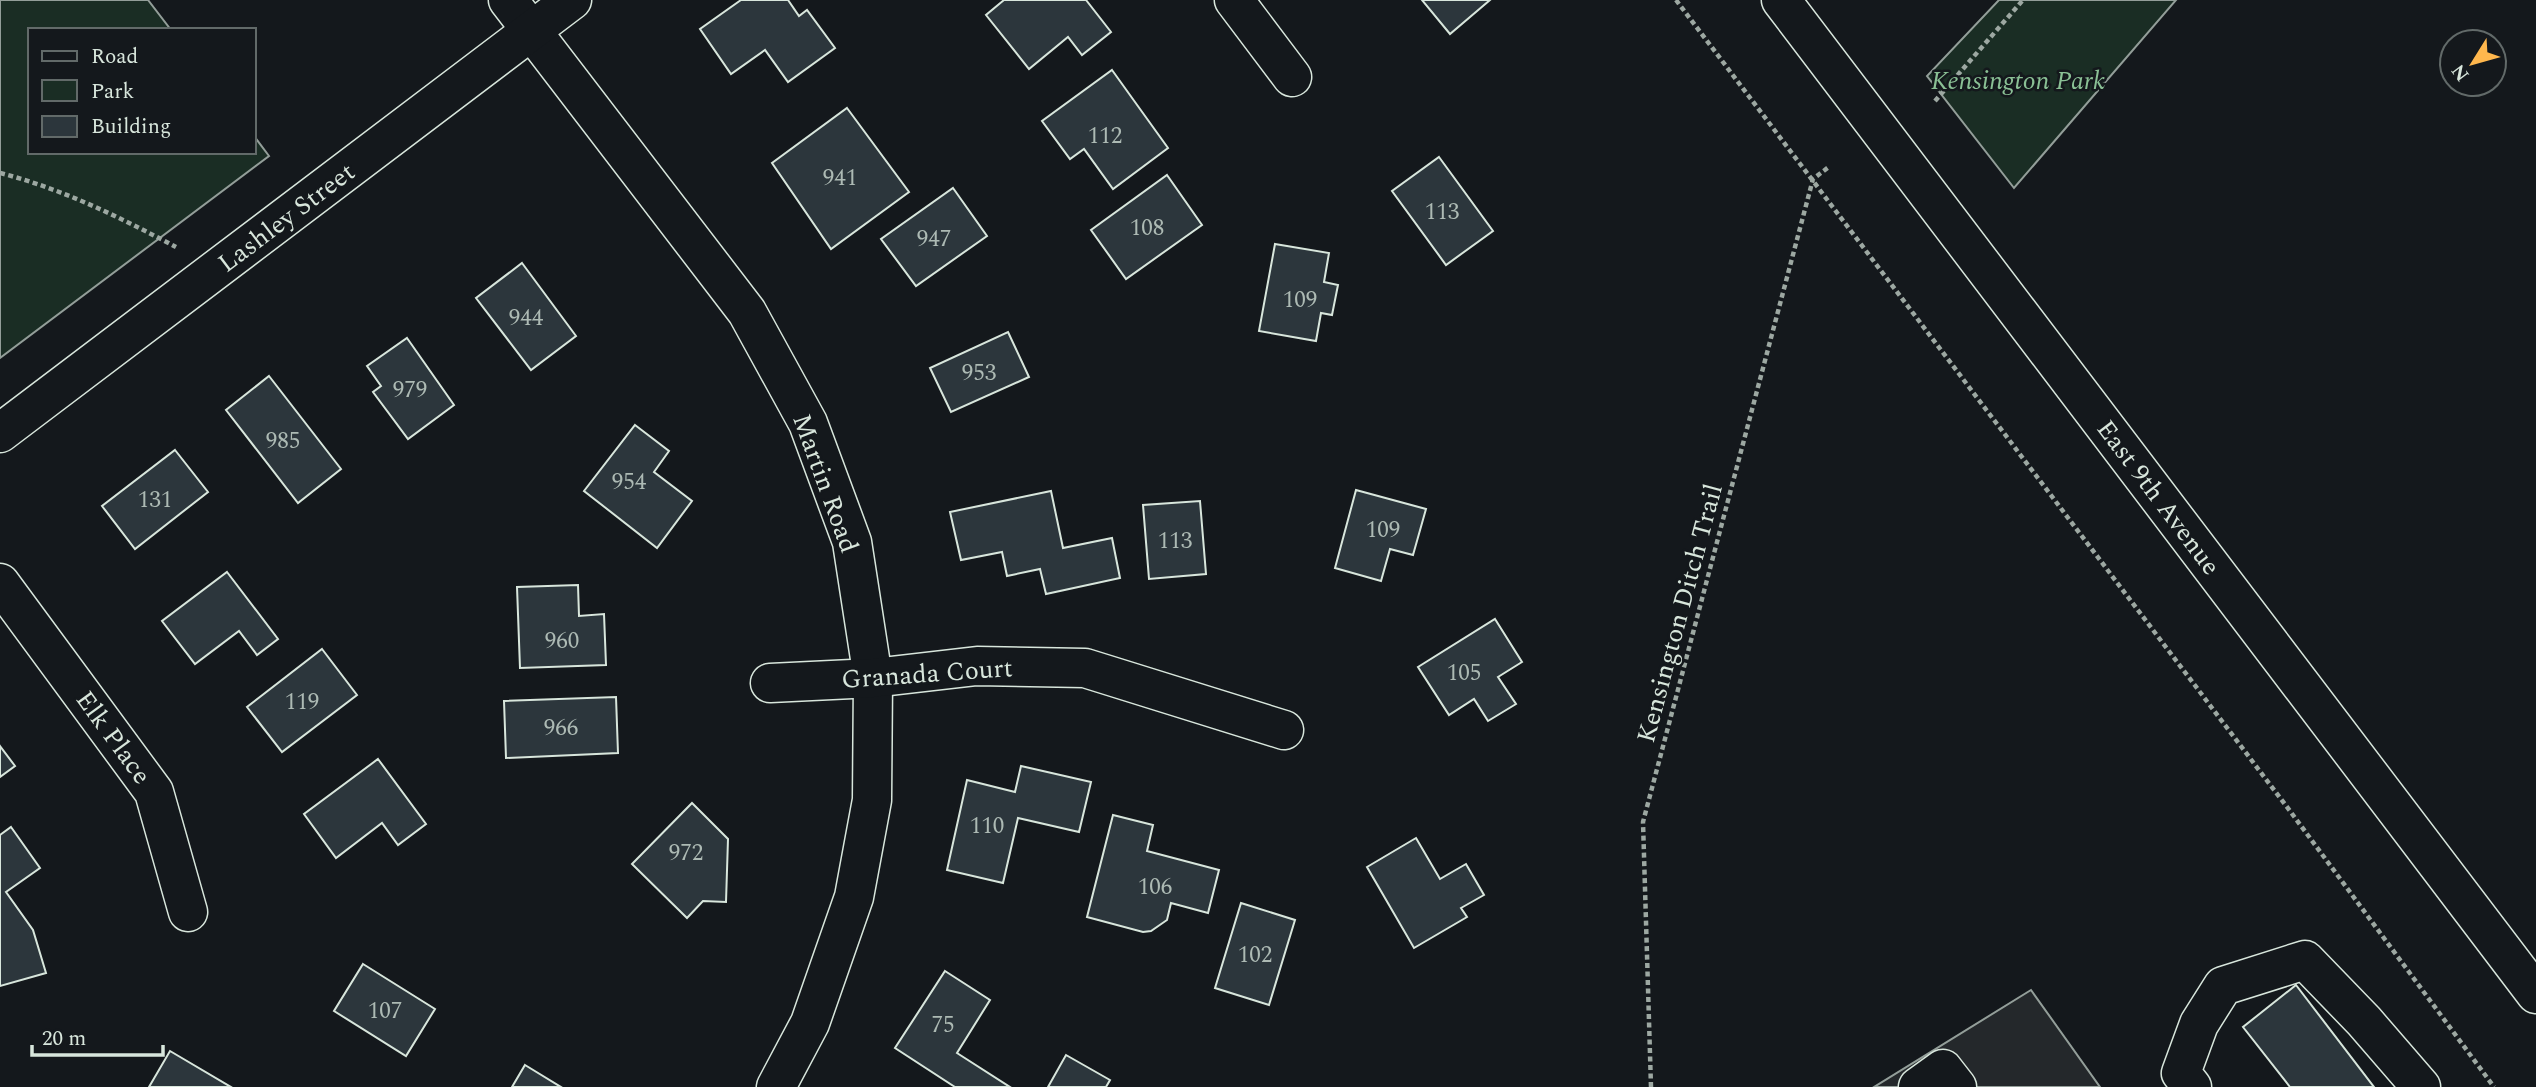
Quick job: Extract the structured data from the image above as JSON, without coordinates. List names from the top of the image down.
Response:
{
  "streets": {
    "street": [
      "Lashley Street",
      "Martin Road",
      "East 9th Avenue",
      "Granada Court",
      "Elk Place"
    ],
    "path": ["Kensington Ditch Trail"]
  },
  "crossings": [
    ["Lashley Street", "Martin Road"],
    ["Martin Road", "Granada Court"]
  ],
  "parks": ["Kensington Park"],
  "house_numbers": [
    "112",
    "941",
    "113",
    "108",
    "947",
    "109",
    "944",
    "953",
    "979",
    "985",
    "954",
    "131",
    "109",
    "113",
    "960",
    "105",
    "119",
    "966",
    "110",
    "972",
    "106",
    "102",
    "107",
    "75"
  ],
  "legend": ["Road", "Park", "Building"],
  "scale_bar": "20 m",
  "north": "bottom left"
}
